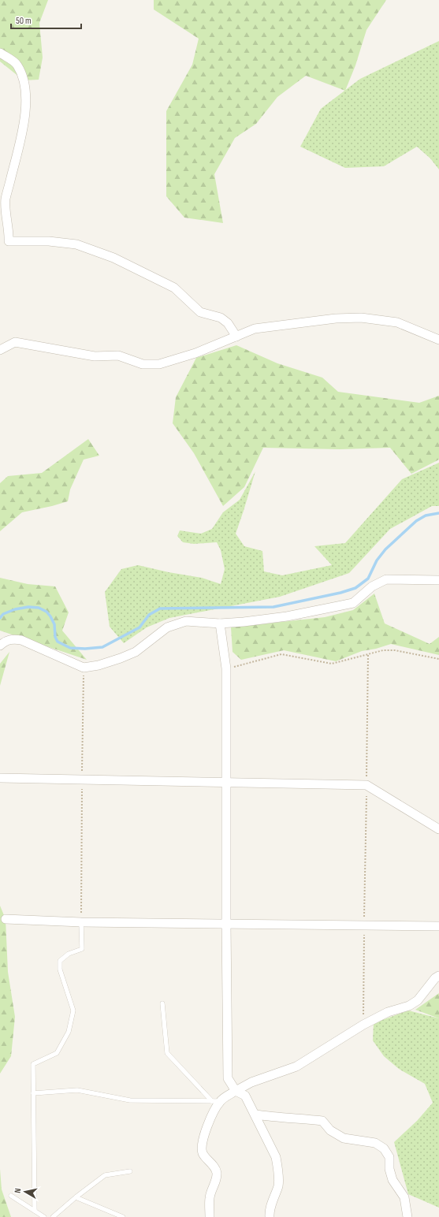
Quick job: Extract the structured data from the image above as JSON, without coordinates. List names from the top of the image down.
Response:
{
  "scale_bar": "50 m",
  "north": "left"
}
